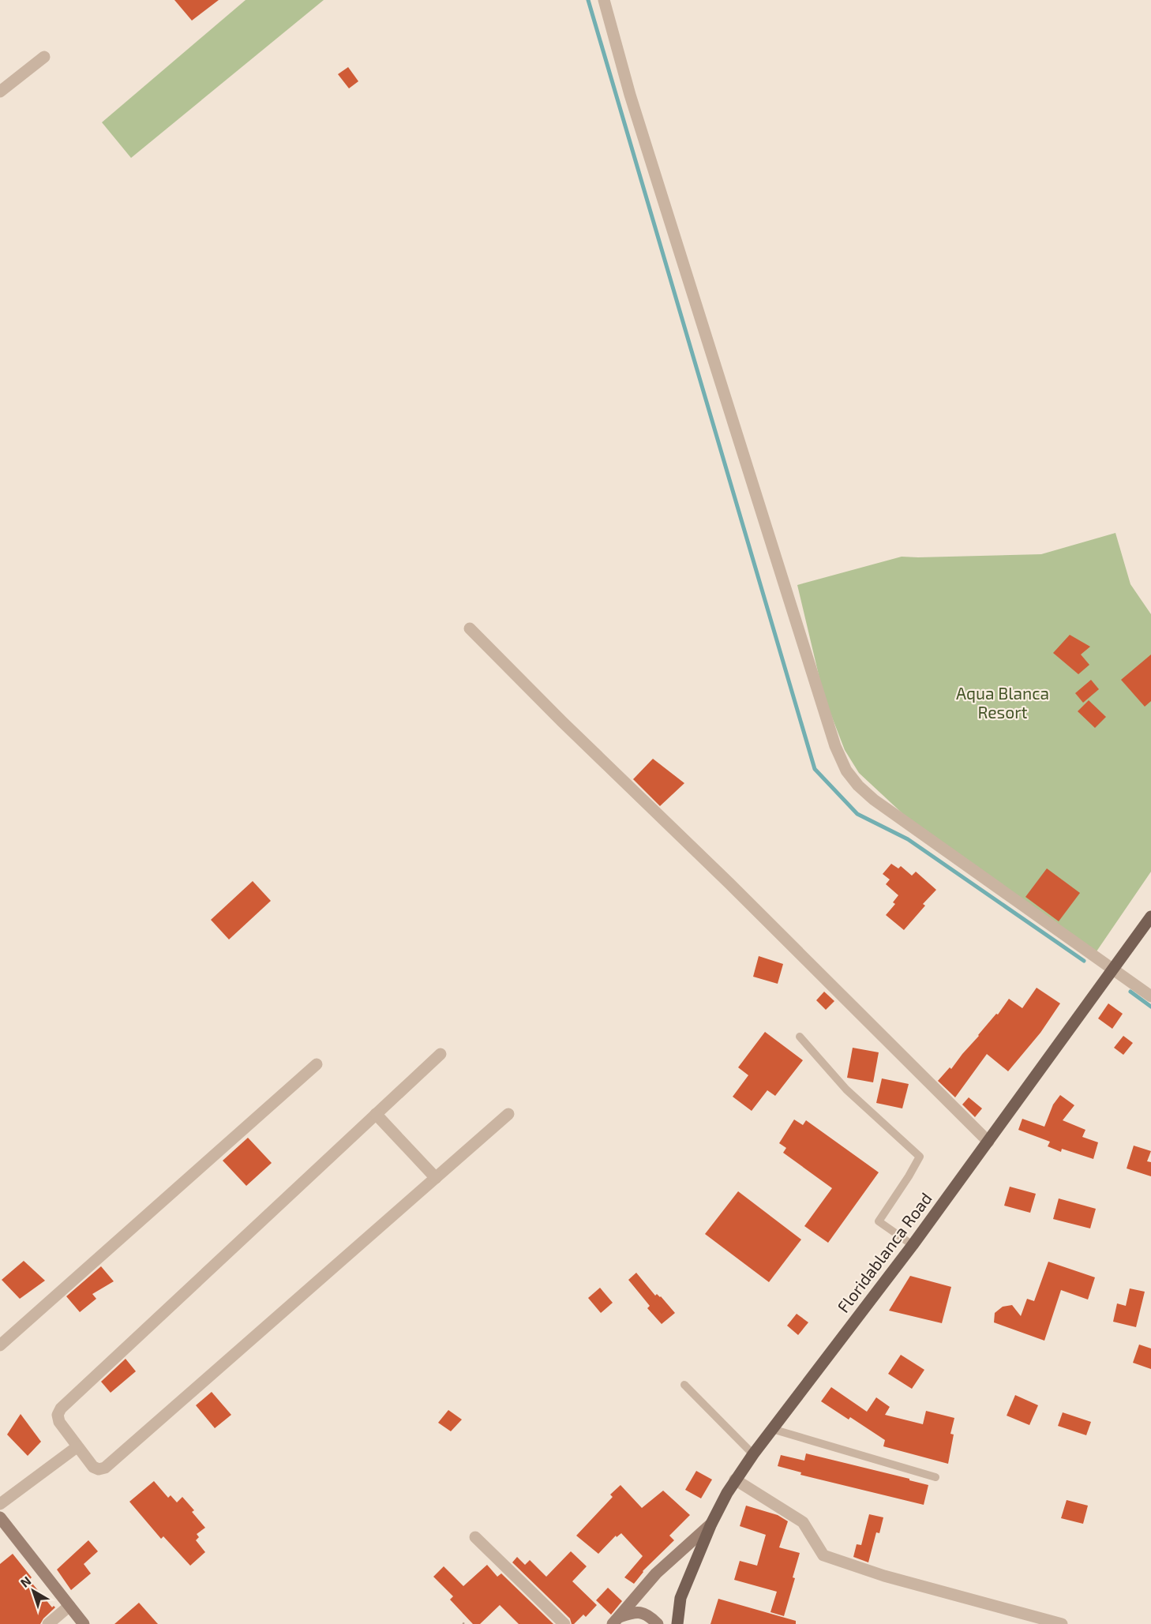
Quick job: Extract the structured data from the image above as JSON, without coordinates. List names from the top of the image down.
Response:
{
  "streets": {
    "main road": ["Floridablanca Road"]
  },
  "parks": ["Aqua Blanca Resort"],
  "north": "top left"
}
